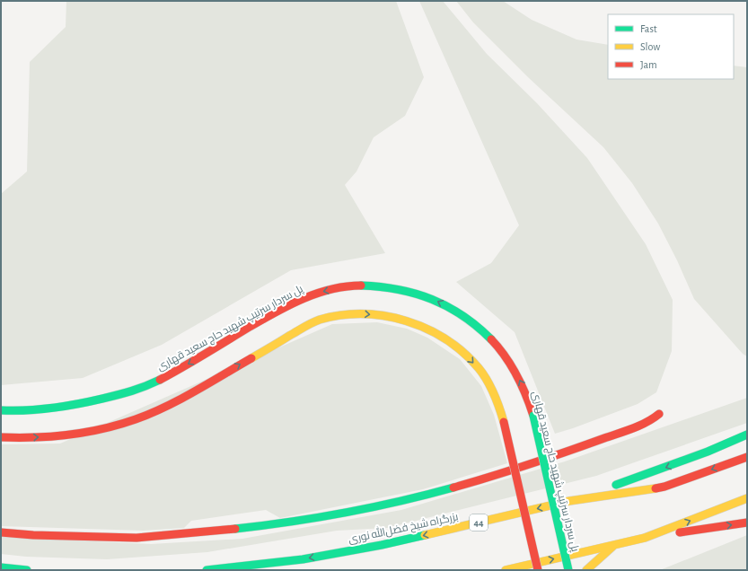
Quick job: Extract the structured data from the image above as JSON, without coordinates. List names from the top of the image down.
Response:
{
  "streets": {
    "main road": ["پل سردار سرتیپ شهید حاج سعید قهاری", "44", "بزرگراه شیخ فضل‌الله نوری"]
  },
  "legend": ["Fast", "Slow", "Jam"]
}
